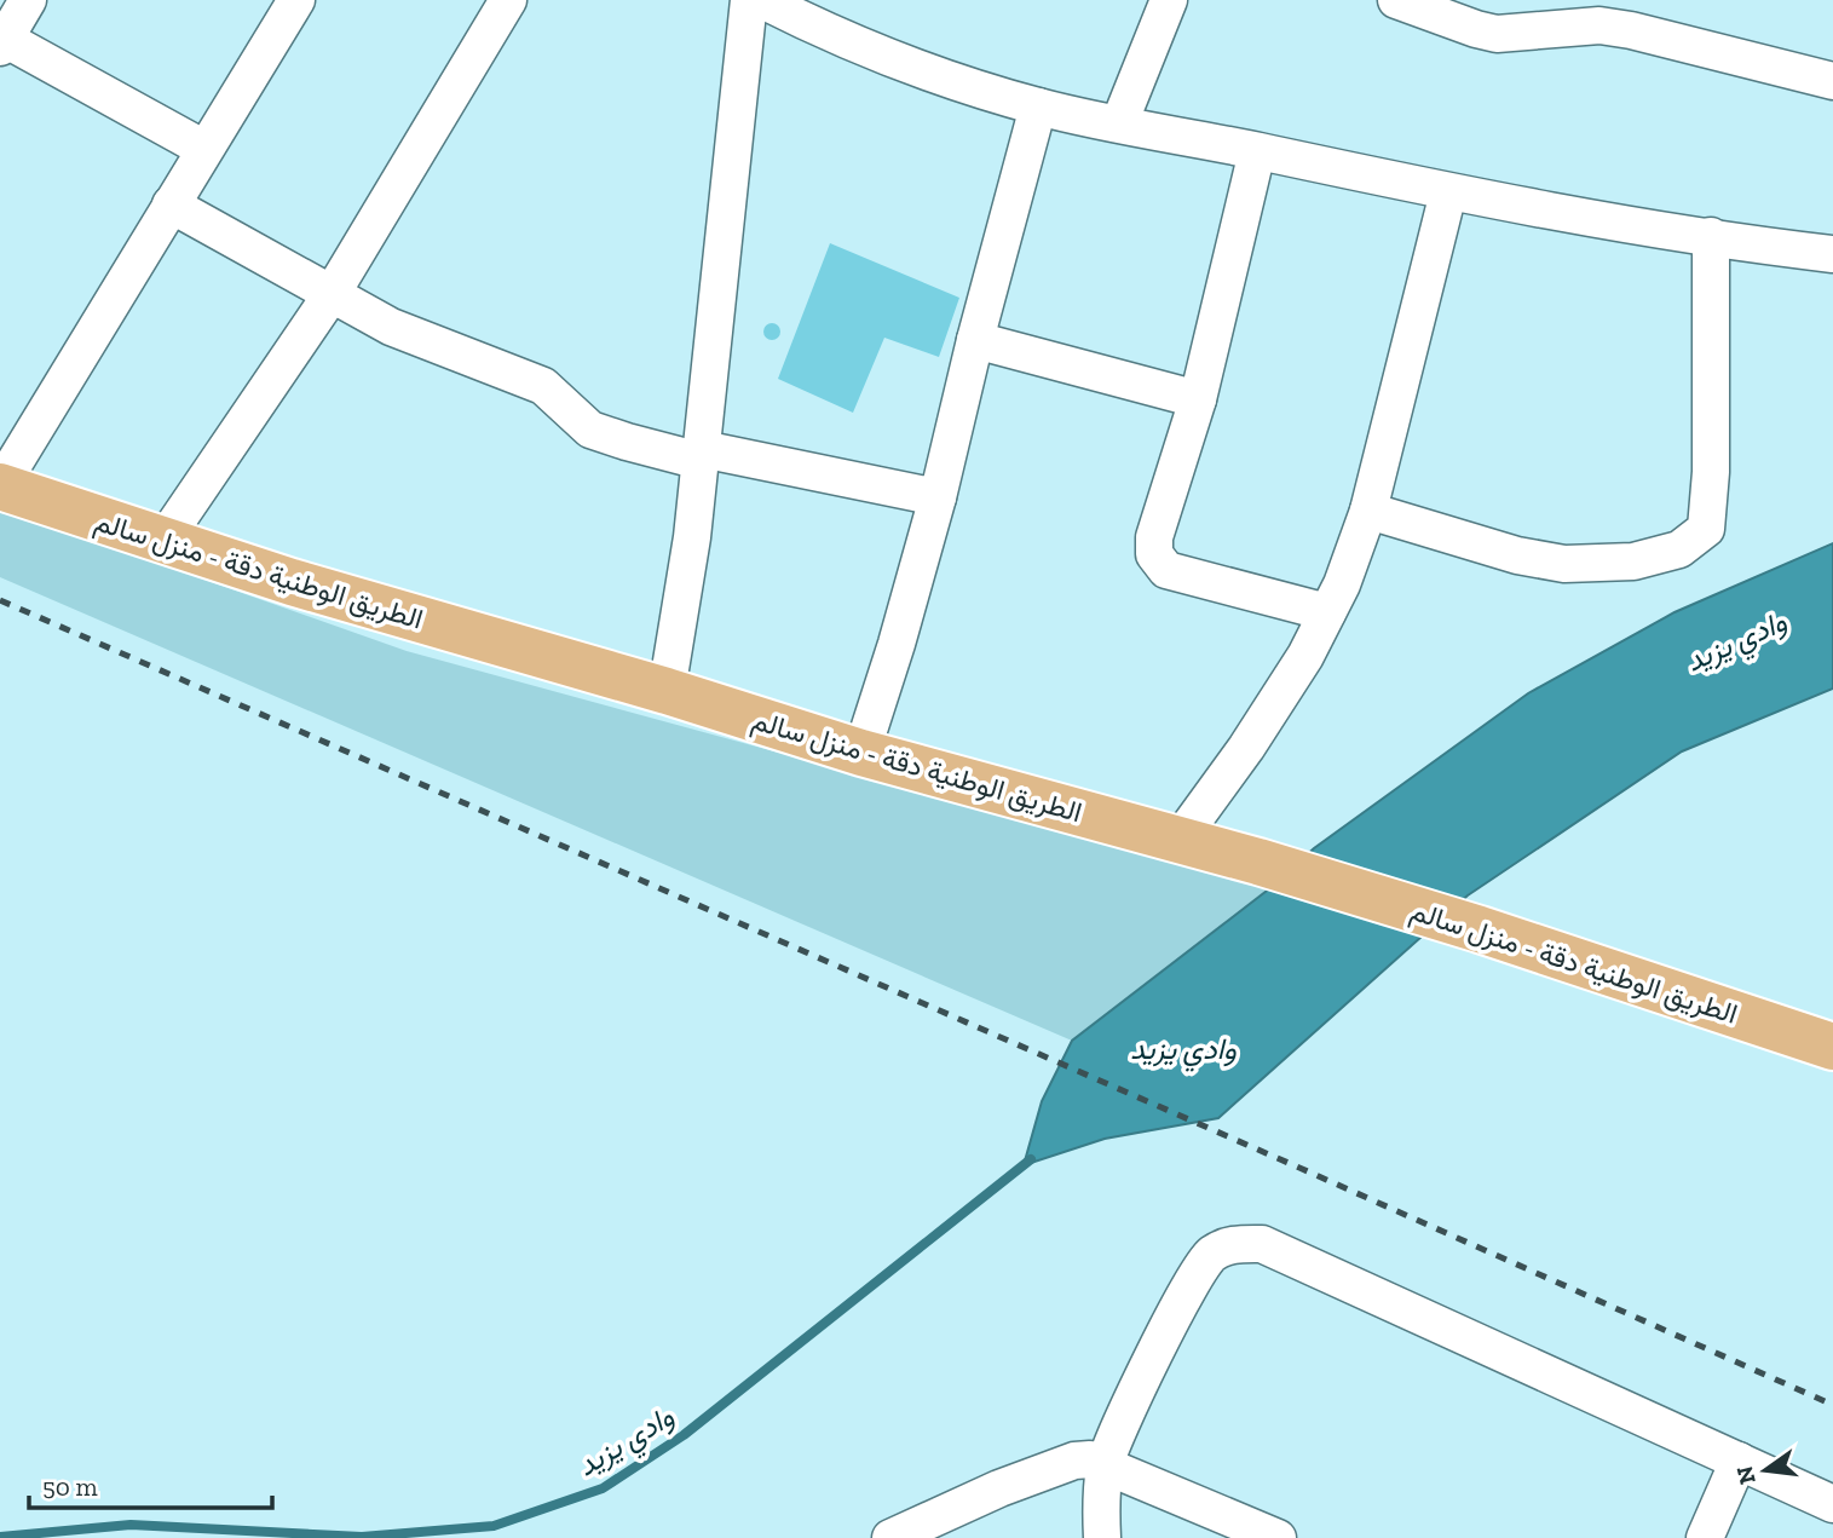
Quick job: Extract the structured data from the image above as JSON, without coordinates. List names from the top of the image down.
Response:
{
  "streets": {
    "main road": ["الطريق الوطنية دقة - منزل سالم"]
  },
  "water": ["وادي يزيد"],
  "scale_bar": "50 m",
  "north": "left"
}
